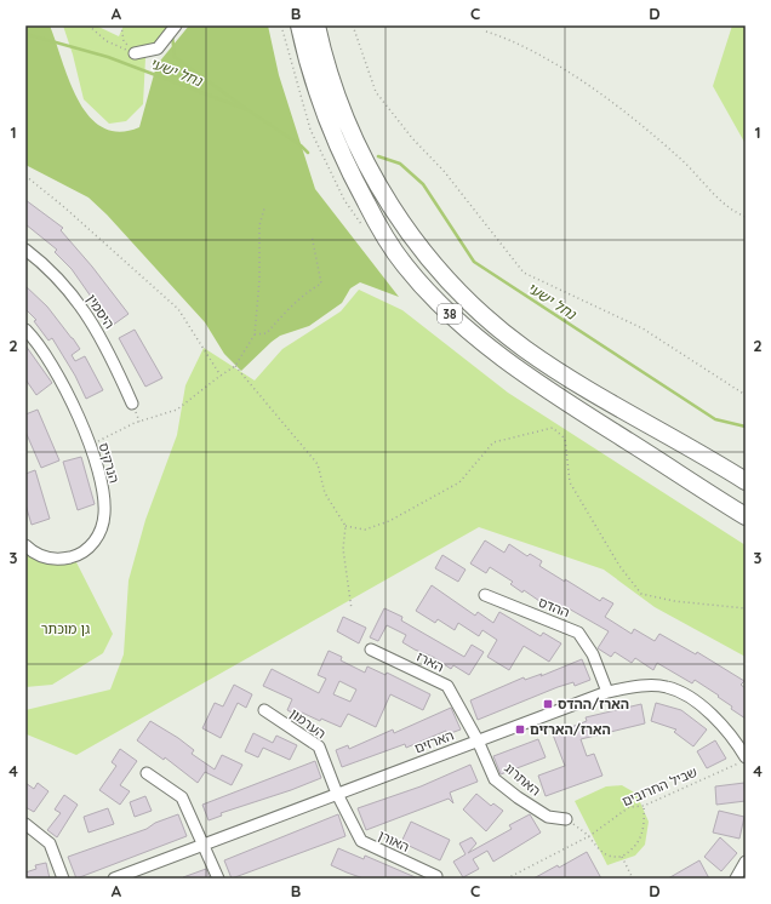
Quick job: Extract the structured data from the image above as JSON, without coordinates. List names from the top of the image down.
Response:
{
  "streets": {
    "highway": ["38"],
    "street": [
      "היסמין",
      "הנרקיס",
      "ההדס",
      "הארז",
      "הערמון",
      "הארזים",
      "האתרוג",
      "האורן"
    ],
    "path": ["שביל החרובים"]
  },
  "crossings": [
    ["ההדס", "הארזים"],
    ["הארז", "הארזים"],
    ["הארז", "האתרוג"],
    ["הערמון", "הארזים"],
    ["הערמון", "האורן"],
    ["הארזים", "האתרוג"],
    ["הארזים", "שביל החרובים"],
    ["הארזים", "האורן"]
  ],
  "water": ["נחל ישעי"],
  "parks": ["גן מוכתר"],
  "places": {
    "transit": ["הארז/ההדס", "הארז/הארזים"]
  },
  "grid": {
    "columns": [
      "A",
      "B",
      "C",
      "D"
    ],
    "rows": [
      "1",
      "2",
      "3",
      "4"
    ]
  }
}
